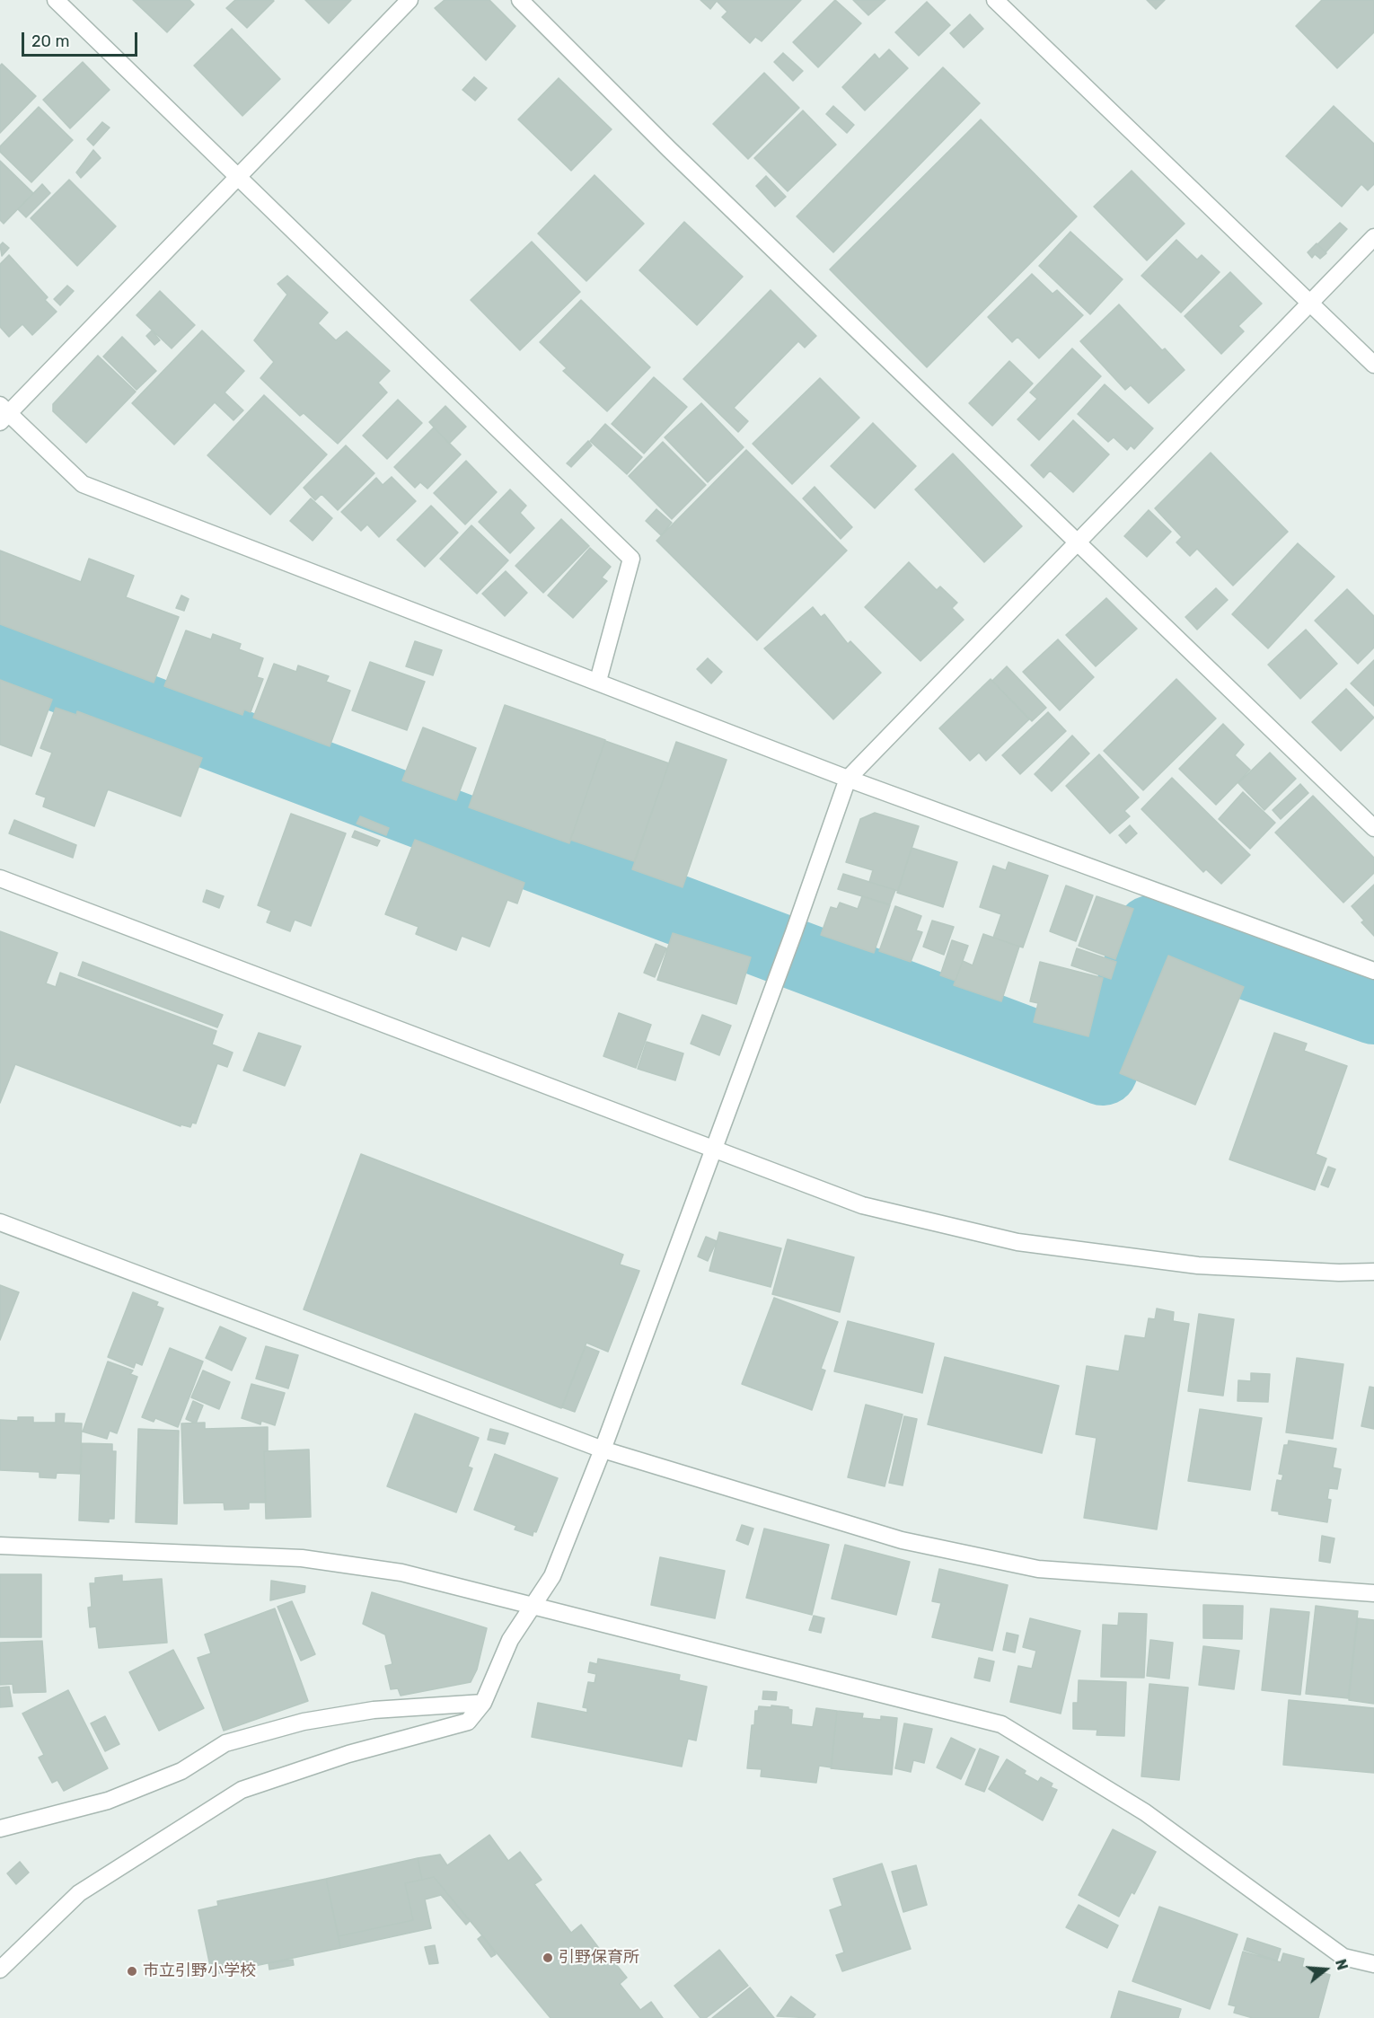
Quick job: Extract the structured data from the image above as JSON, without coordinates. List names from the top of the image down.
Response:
{
  "places": ["引野保育所", "市立引野小学校"],
  "scale_bar": "20 m",
  "north": "right"
}
